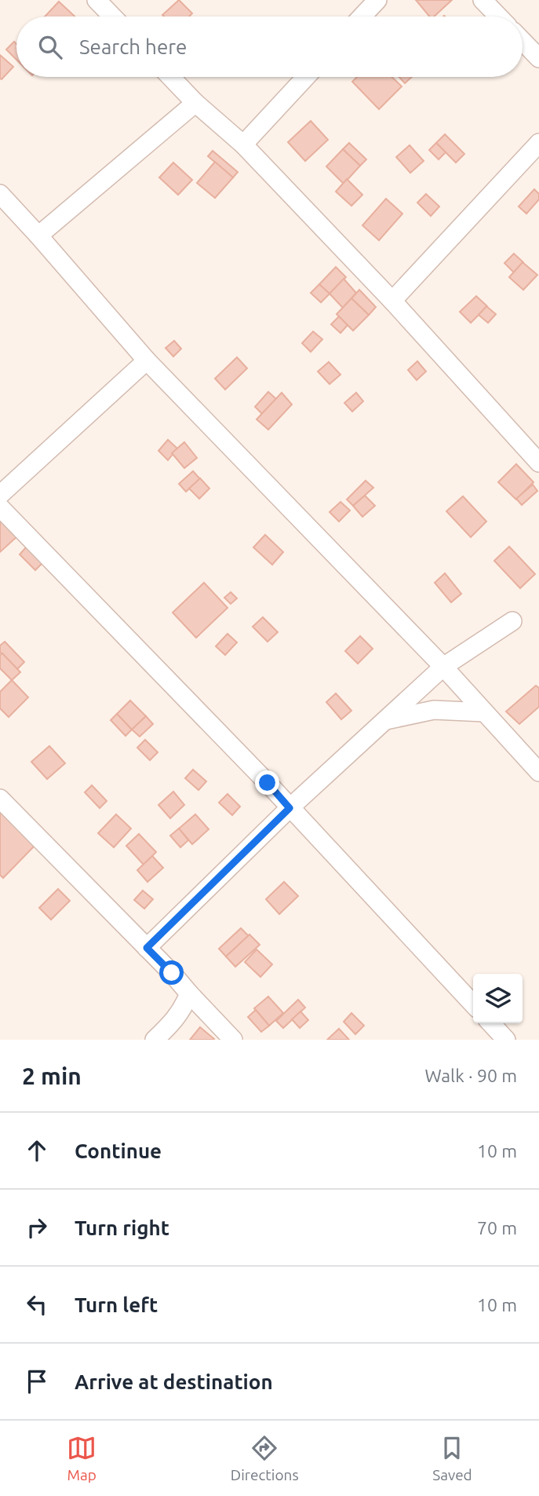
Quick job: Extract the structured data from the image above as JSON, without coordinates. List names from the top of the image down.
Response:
{
  "page": {
    "search": "Search here",
    "heading": ["2 min", "Walk · 90 m"],
    "list": [
      ["Continue", "10 m"],
      ["Turn right", "70 m"],
      ["Turn left", "10 m"],
      "Arrive at destination"
    ],
    "nav": ["Map", "Directions", "Saved"]
  }
}
